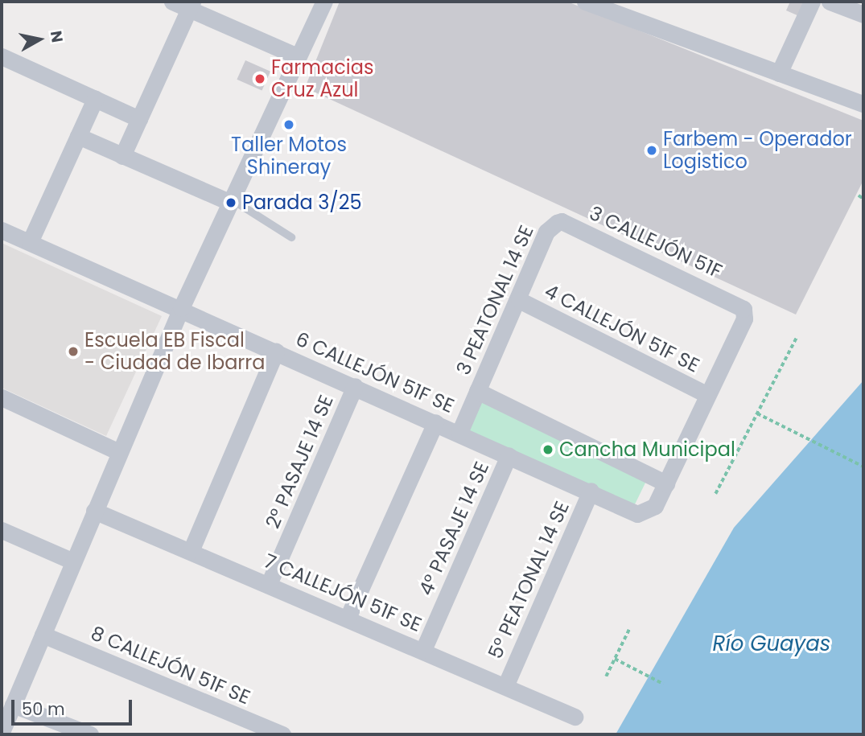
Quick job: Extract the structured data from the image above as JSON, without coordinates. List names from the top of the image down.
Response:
{
  "streets": {
    "street": [
      "3 CALLEJÓN 51F",
      "3 PEATONAL 14 SE",
      "4 CALLEJÓN 51F SE",
      "6 CALLEJÓN 51F SE",
      "2° PASAJE 14 SE",
      "4° PASAJE 14 SE",
      "5° PEATONAL 14 SE",
      "7 CALLEJÓN 51F SE",
      "8 CALLEJÓN 51F SE"
    ]
  },
  "crossings": [
    ["3 CALLEJÓN 51F", "3 PEATONAL 14 SE"],
    ["3 CALLEJÓN 51F", "4 CALLEJÓN 51F SE"],
    ["3 PEATONAL 14 SE", "4 CALLEJÓN 51F SE"],
    ["3 PEATONAL 14 SE", "6 CALLEJÓN 51F SE"],
    ["6 CALLEJÓN 51F SE", "2° PASAJE 14 SE"],
    ["6 CALLEJÓN 51F SE", "4° PASAJE 14 SE"],
    ["6 CALLEJÓN 51F SE", "5° PEATONAL 14 SE"],
    ["2° PASAJE 14 SE", "7 CALLEJÓN 51F SE"],
    ["4° PASAJE 14 SE", "7 CALLEJÓN 51F SE"],
    ["5° PEATONAL 14 SE", "7 CALLEJÓN 51F SE"]
  ],
  "water": ["Río Guayas"],
  "places": [
    "Farmacias Cruz Azul",
    "Taller Motos Shineray",
    "Farbem - Operador Logistico",
    "Parada 3/25",
    "Escuela EB Fiscal - Ciudad de Ibarra",
    "Cancha Municipal"
  ],
  "scale_bar": "50 m",
  "north": "right"
}
